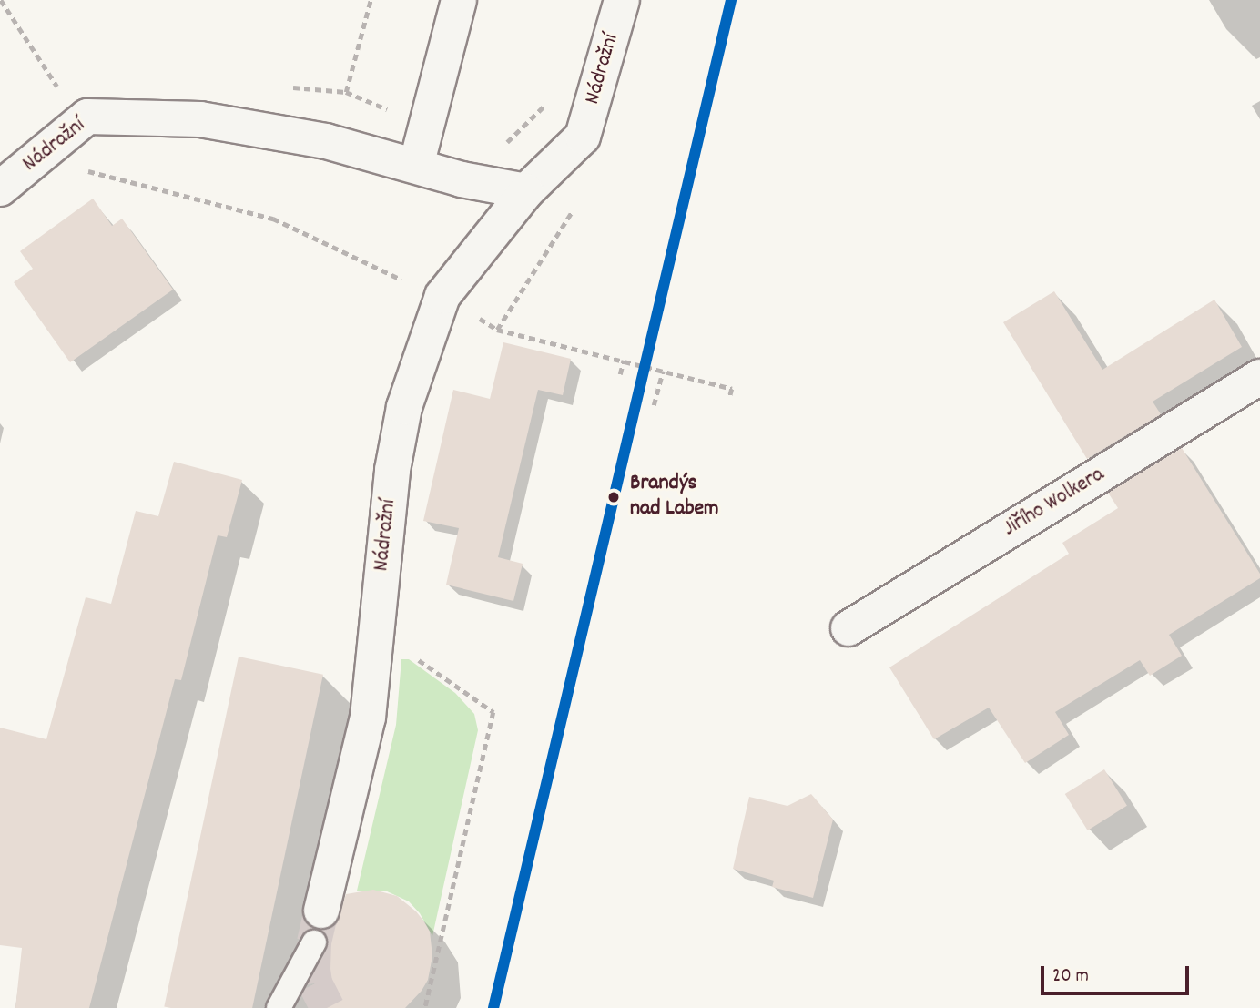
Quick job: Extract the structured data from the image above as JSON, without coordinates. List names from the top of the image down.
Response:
{
  "streets": {
    "street": ["Nádražní", "Jiřího Wolkera"]
  },
  "places": ["Brandýs nad Labem"],
  "scale_bar": "20 m"
}
